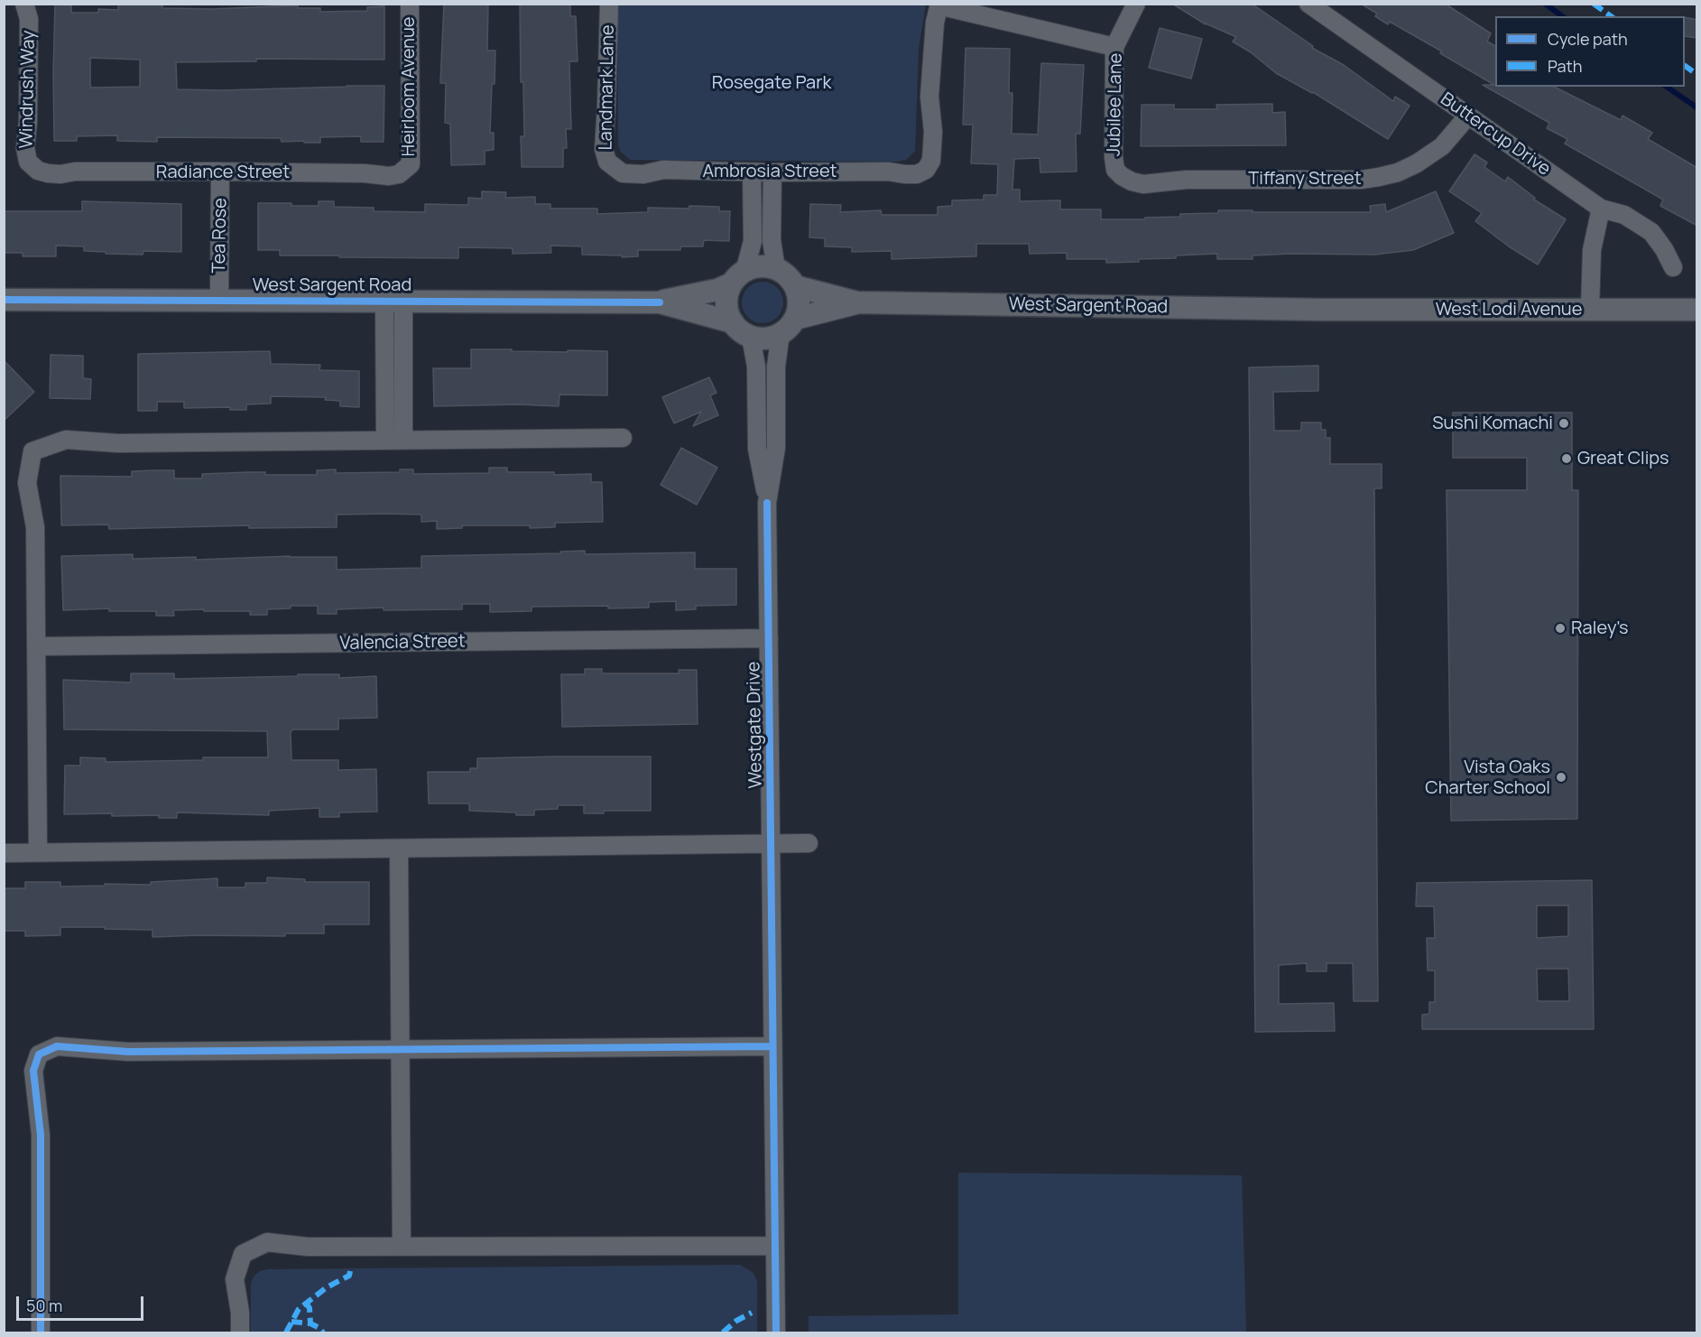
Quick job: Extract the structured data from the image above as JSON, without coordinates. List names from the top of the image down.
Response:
{
  "streets": {
    "street": [
      "Heirloom Avenue",
      "Landmark Lane",
      "Windrush Way",
      "Jubilee Lane",
      "Buttercup Drive",
      "Ambrosia Street",
      "Radiance Street",
      "Tiffany Street",
      "Tea Rose",
      "West Sargent Road",
      "West Lodi Avenue",
      "Valencia Street",
      "Westgate Drive"
    ]
  },
  "crossings": [
    ["Heirloom Avenue", "Radiance Street"],
    ["Landmark Lane", "Ambrosia Street"],
    ["Windrush Way", "Radiance Street"],
    ["Jubilee Lane", "Tiffany Street"],
    ["Buttercup Drive", "Tiffany Street"],
    ["Radiance Street", "Tea Rose"],
    ["Tea Rose", "West Sargent Road"],
    ["West Sargent Road", "West Lodi Avenue"],
    ["West Sargent Road", "Westgate Drive"],
    ["Valencia Street", "Westgate Drive"]
  ],
  "parks": ["Rosegate Park"],
  "places": [
    "Sushi Komachi",
    "Great Clips",
    "Raley's",
    "Vista Oaks Charter School"
  ],
  "legend": ["Cycle path", "Path"],
  "scale_bar": "50 m"
}
